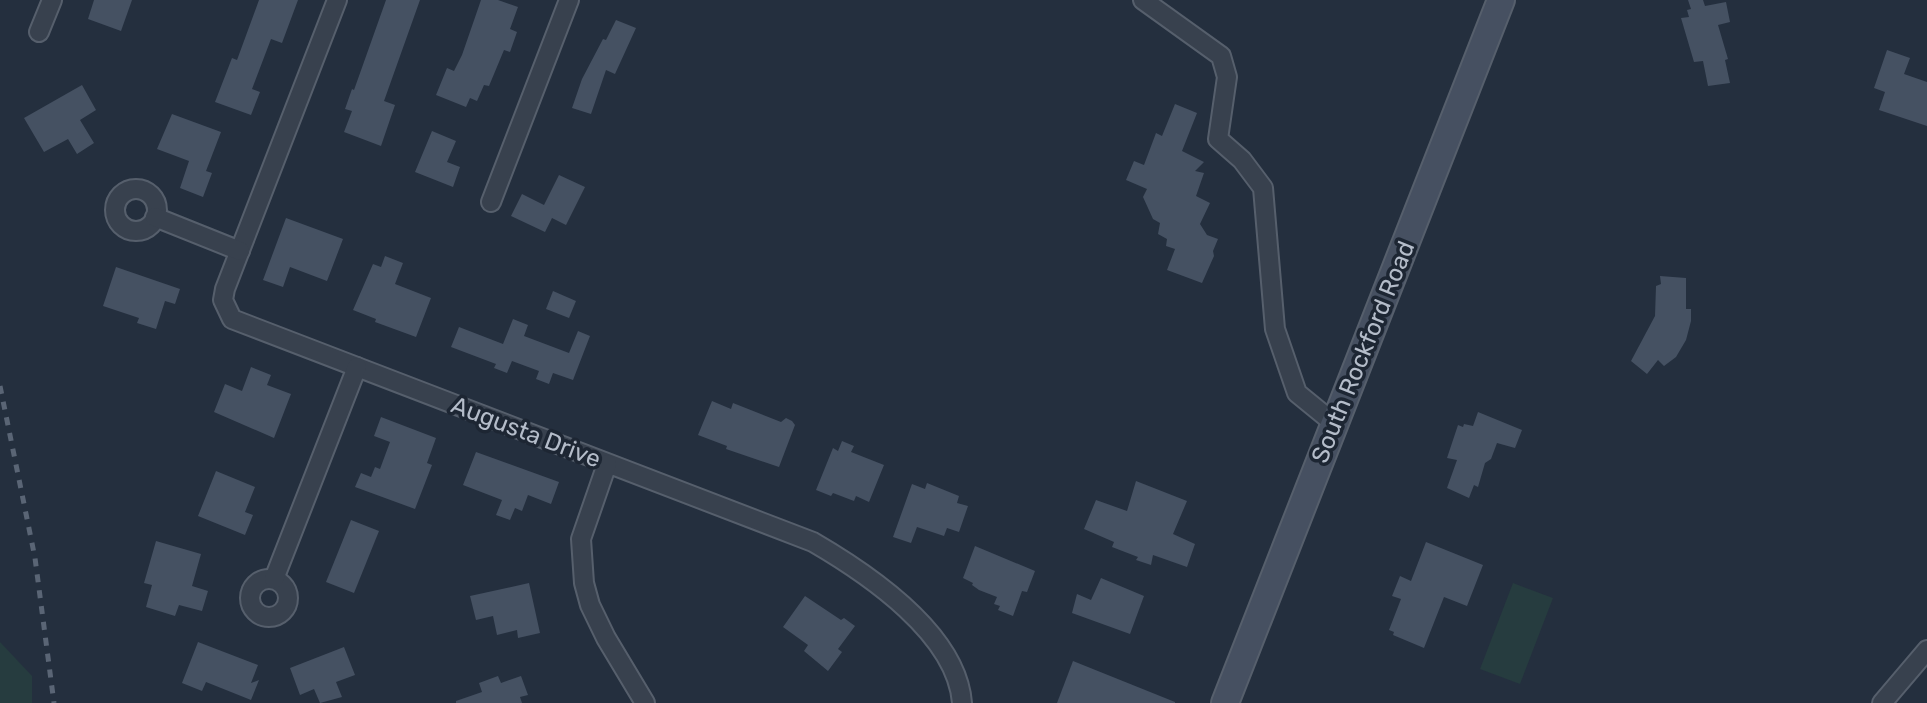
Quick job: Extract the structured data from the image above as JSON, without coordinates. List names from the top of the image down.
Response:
{
  "streets": {
    "street": ["South Rockford Road", "Augusta Drive"]
  }
}
